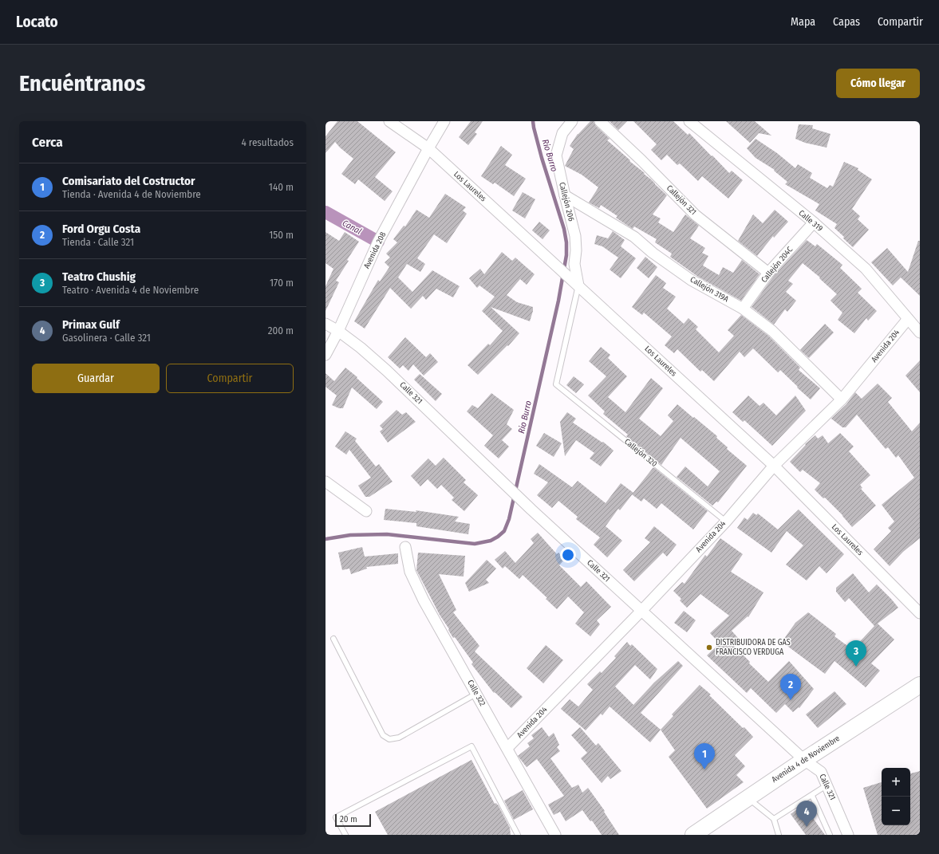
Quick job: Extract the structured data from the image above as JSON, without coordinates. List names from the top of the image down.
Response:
{
  "streets": {
    "main road": ["Avenida 4 de Noviembre"],
    "street": [
      "Los Laureles",
      "Callejón 321",
      "Callejón 206",
      "Calle 319",
      "Avenida 208",
      "Callejón 204C",
      "Callejón 319A",
      "Avenida 204",
      "Calle 321",
      "Calle 322"
    ],
    "lane": ["Callejón 320"]
  },
  "crossings": [
    ["Los Laureles", "Callejón 206"],
    ["Los Laureles", "Avenida 208"],
    ["Los Laureles", "Avenida 204"],
    ["Los Laureles", "Callejón 320"],
    ["Callejón 321", "Callejón 204C"],
    ["Callejón 206", "Callejón 319A"],
    ["Callejón 206", "Callejón 320"],
    ["Calle 319", "Callejón 204C"],
    ["Calle 319", "Avenida 204"],
    ["Avenida 208", "Calle 321"],
    ["Callejón 204C", "Callejón 319A"],
    ["Callejón 319A", "Avenida 204"],
    ["Avenida 204", "Calle 321"],
    ["Avenida 204", "Callejón 320"],
    ["Avenida 204", "Calle 322"],
    ["Calle 321", "Avenida 4 de Noviembre"]
  ],
  "water": ["Rio Burro", "Canal"],
  "places": ["DISTRIBUIDORA DE GAS FRANCISCO VERDUGA"],
  "scale_bar": "20 m",
  "page": {
    "header": "Locato",
    "nav": ["Mapa", "Capas", "Compartir"],
    "buttons": [
      "Cómo llegar",
      ["Guardar", "Compartir"]
    ],
    "title": "Encuéntranos",
    "heading": ["Cerca", "4 resultados"],
    "list": [
      {
        "mark": "1",
        "name": "Comisariato del Costructor",
        "note": "Tienda · Avenida 4 de Noviembre",
        "value": "140 m"
      },
      {
        "mark": "2",
        "name": "Ford Orgu Costa",
        "note": "Tienda · Calle 321",
        "value": "150 m"
      },
      {
        "mark": "3",
        "name": "Teatro Chushig",
        "note": "Teatro · Avenida 4 de Noviembre",
        "value": "170 m"
      },
      {
        "mark": "4",
        "name": "Primax Gulf",
        "note": "Gasolinera · Calle 321",
        "value": "200 m"
      }
    ],
    "pins": [
      "3",
      "2",
      "1",
      "4"
    ],
    "map_buttons": ["+", "−"],
    "scale": "20 m"
  }
}
